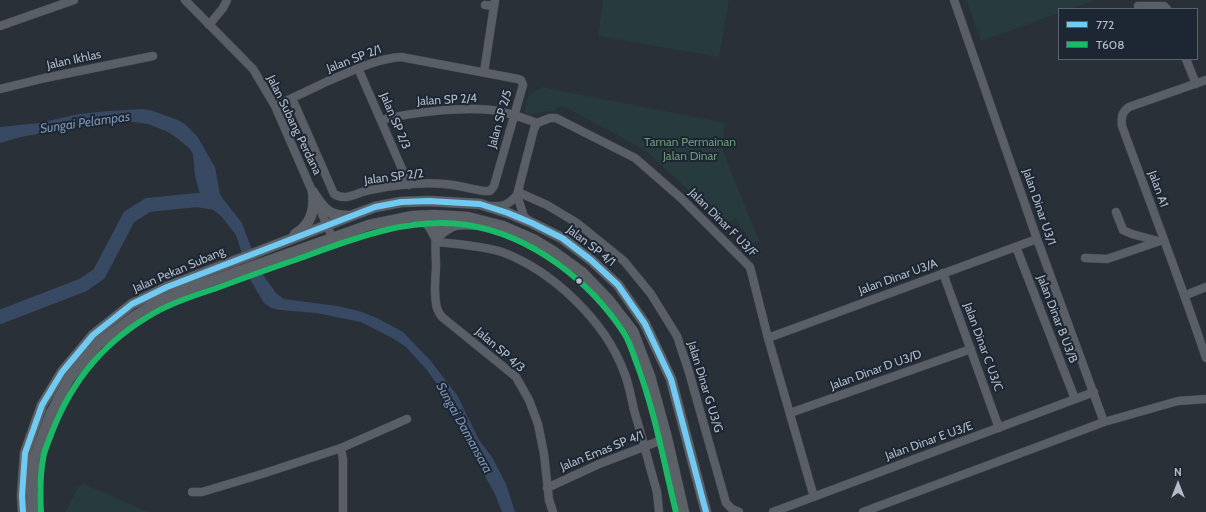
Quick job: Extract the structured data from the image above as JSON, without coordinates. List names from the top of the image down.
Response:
{
  "streets": {
    "main road": ["Jalan SP 4/1", "Jalan Pekan Subang"],
    "street": [
      "Jalan SP 2/1",
      "Jalan Ikhlas",
      "Jalan SP 2/4",
      "Jalan SP 2/5",
      "Jalan SP 2/3",
      "Jalan Subang Perdana",
      "Jalan SP 2/2",
      "Jalan A1",
      "Jalan Dinar U3/1",
      "Jalan Dinar F U3/F",
      "Jalan Dinar U3/A",
      "Jalan Dinar B U3/B",
      "Jalan Dinar C U3/C",
      "Jalan SP 4/3",
      "Jalan Dinar D U3/D",
      "Jalan Dinar G U3/G",
      "Jalan Dinar E U3/E",
      "Jalan Emas SP 4/1"
    ]
  },
  "crossings": [
    ["Jalan SP 2/1", "Jalan SP 2/5"],
    ["Jalan SP 2/1", "Jalan SP 2/3"],
    ["Jalan SP 2/1", "Jalan Subang Perdana"],
    ["Jalan SP 2/1", "Jalan SP 2/2"],
    ["Jalan SP 2/4", "Jalan SP 2/5"],
    ["Jalan SP 2/4", "Jalan SP 2/3"],
    ["Jalan SP 2/4", "Jalan Dinar F U3/F"],
    ["Jalan SP 2/5", "Jalan SP 2/2"],
    ["Jalan SP 2/3", "Jalan SP 2/2"],
    ["Jalan Subang Perdana", "Jalan SP 4/1"],
    ["Jalan Subang Perdana", "Jalan Pekan Subang"],
    ["Jalan Dinar U3/1", "Jalan Dinar U3/A"],
    ["Jalan Dinar U3/1", "Jalan Dinar E U3/E"],
    ["Jalan Dinar F U3/F", "Jalan Dinar U3/A"],
    ["Jalan Dinar F U3/F", "Jalan Dinar D U3/D"],
    ["Jalan Dinar F U3/F", "Jalan Dinar E U3/E"],
    ["Jalan SP 4/1", "Jalan Pekan Subang"],
    ["Jalan Dinar U3/A", "Jalan Dinar B U3/B"],
    ["Jalan Dinar U3/A", "Jalan Dinar C U3/C"],
    ["Jalan Dinar B U3/B", "Jalan Dinar E U3/E"],
    ["Jalan Dinar C U3/C", "Jalan Dinar D U3/D"],
    ["Jalan Dinar C U3/C", "Jalan Dinar E U3/E"],
    ["Jalan SP 4/3", "Jalan Emas SP 4/1"]
  ],
  "water": ["Sungai Pelampas", "Sungai Damansara"],
  "parks": ["Taman Permainan Jalan Dinar"],
  "lines": ["transit line 772", "transit line T608"],
  "legend": ["772", "T608"],
  "north": "top"
}
